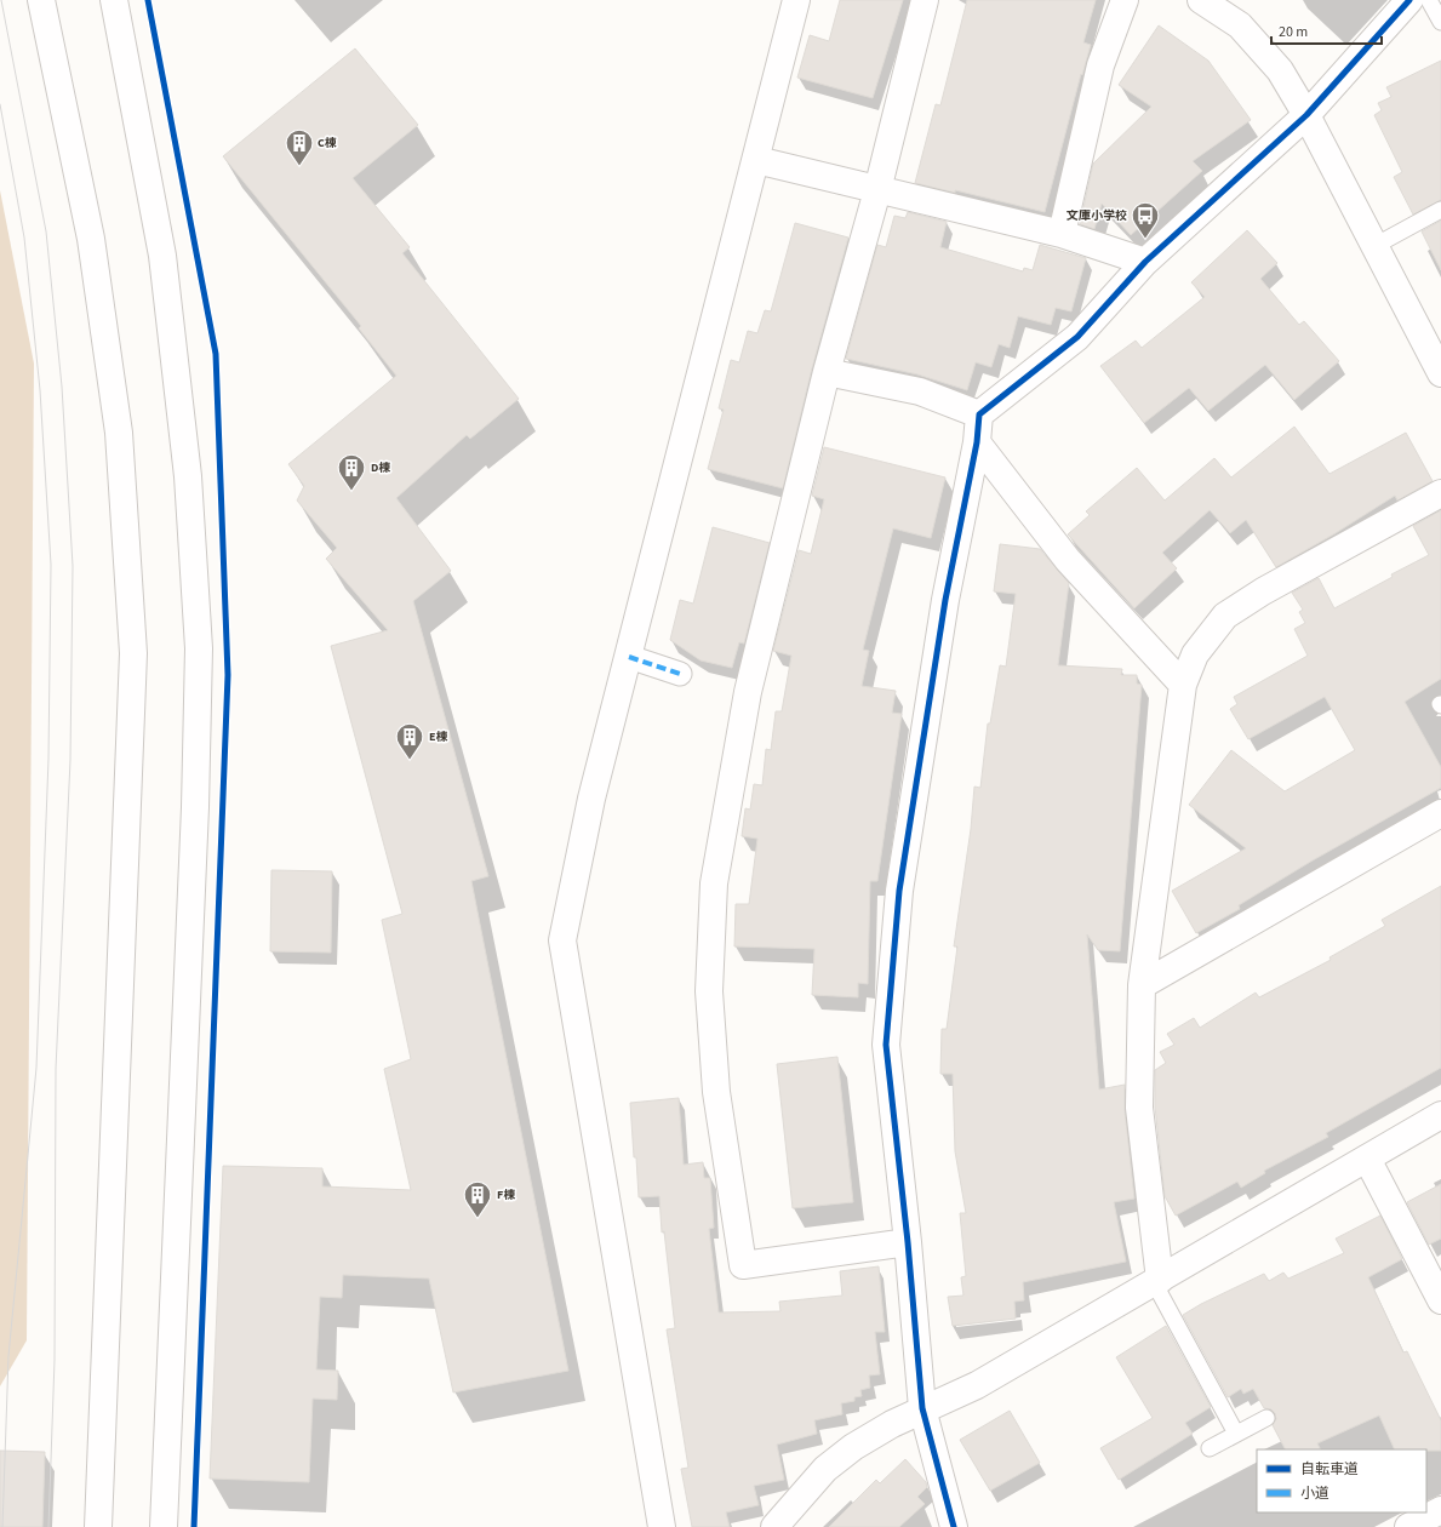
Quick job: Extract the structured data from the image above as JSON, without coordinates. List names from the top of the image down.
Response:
{
  "places": {
    "building": [
      "C棟",
      "D棟",
      "E棟",
      "F棟"
    ],
    "bus stop": ["文庫小学校"]
  },
  "legend": ["自転車道", "小道"],
  "scale_bar": "20 m"
}
